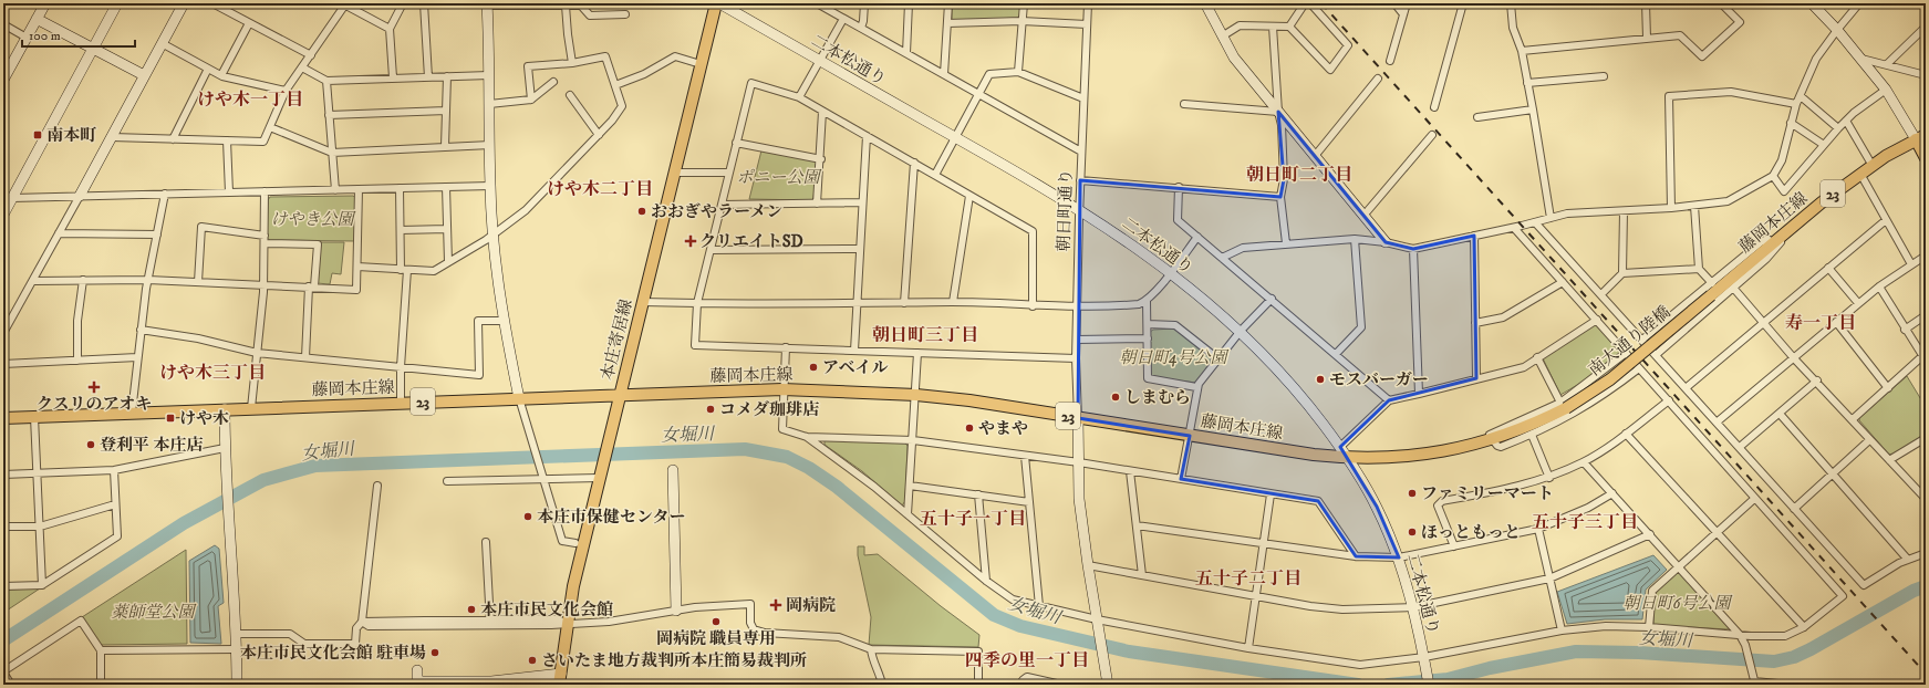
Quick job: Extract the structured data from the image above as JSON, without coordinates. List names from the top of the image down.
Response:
{
  "streets": {
    "main road": [
      "23",
      "藤岡本庄線",
      "本庄寄居線",
      "南大通り陸橋"
    ],
    "street": ["二本松通り", "朝日町通り"]
  },
  "crossings": [
    ["二本松通り", "朝日町通り"],
    ["二本松通り", "藤岡本庄線"],
    ["朝日町通り", "藤岡本庄線"],
    ["藤岡本庄線", "本庄寄居線"],
    ["藤岡本庄線", "南大通り陸橋"]
  ],
  "districts": [
    "けや木一丁目",
    "朝日町二丁目",
    "けや木二丁目",
    "寿一丁目",
    "朝日町三丁目",
    "けや木三丁目",
    "五十子一丁目",
    "五十子三丁目",
    "五十子二丁目",
    "四季の里一丁目"
  ],
  "water": ["女堀川"],
  "parks": [
    "ポニー公園",
    "けやき公園",
    "朝日町4号公園",
    "朝日町6号公園",
    "薬師堂公園"
  ],
  "places": {
    "transit": ["南本町", "けや木"],
    "other": [
      "おおぎやラーメン",
      "アベイル",
      "モスバーガー",
      "しまむら",
      "コメダ珈琲店",
      "やまや",
      "登利平 本庄店",
      "ファミリーマート",
      "本庄市保健センター",
      "ほっともっと",
      "本庄市民文化会館",
      "岡病院 職員専用",
      "本庄市民文化会館 駐車場",
      "さいたま地方裁判所本庄簡易裁判所"
    ],
    "health": ["クリエイトSD", "クスリのアオキ", "岡病院"]
  },
  "scale_bar": "100 m"
}
